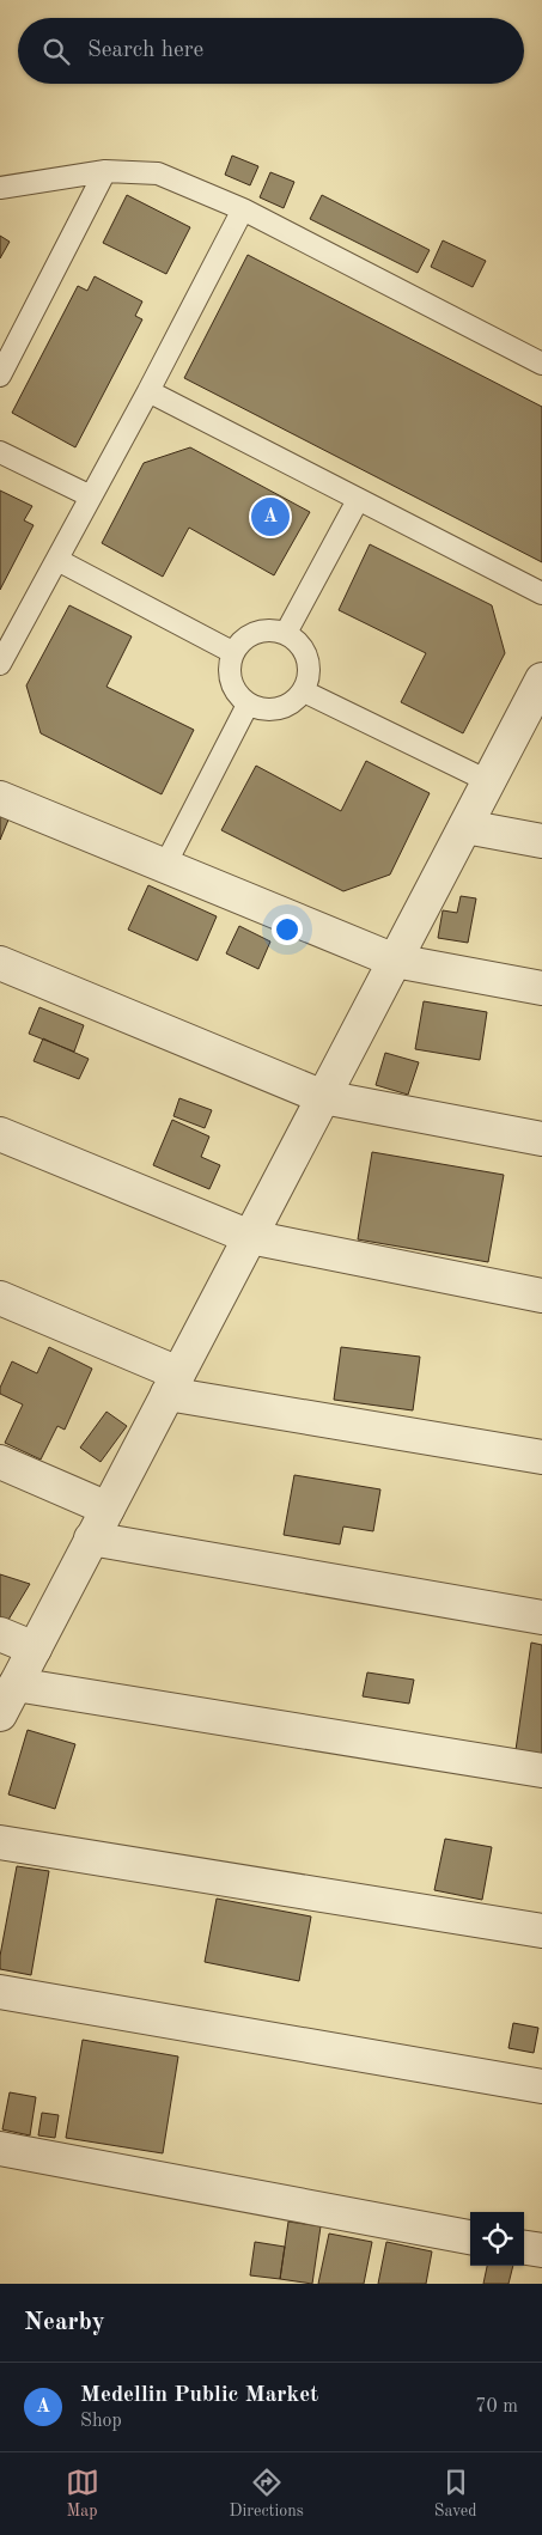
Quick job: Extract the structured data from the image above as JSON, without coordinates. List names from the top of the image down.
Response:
{
  "page": {
    "search": "Search here",
    "pins": "A",
    "heading": "Nearby",
    "list": [
      {
        "mark": "A",
        "name": "Medellin Public Market",
        "note": "Shop",
        "value": "70 m"
      }
    ],
    "nav": ["Map", "Directions", "Saved"]
  }
}
